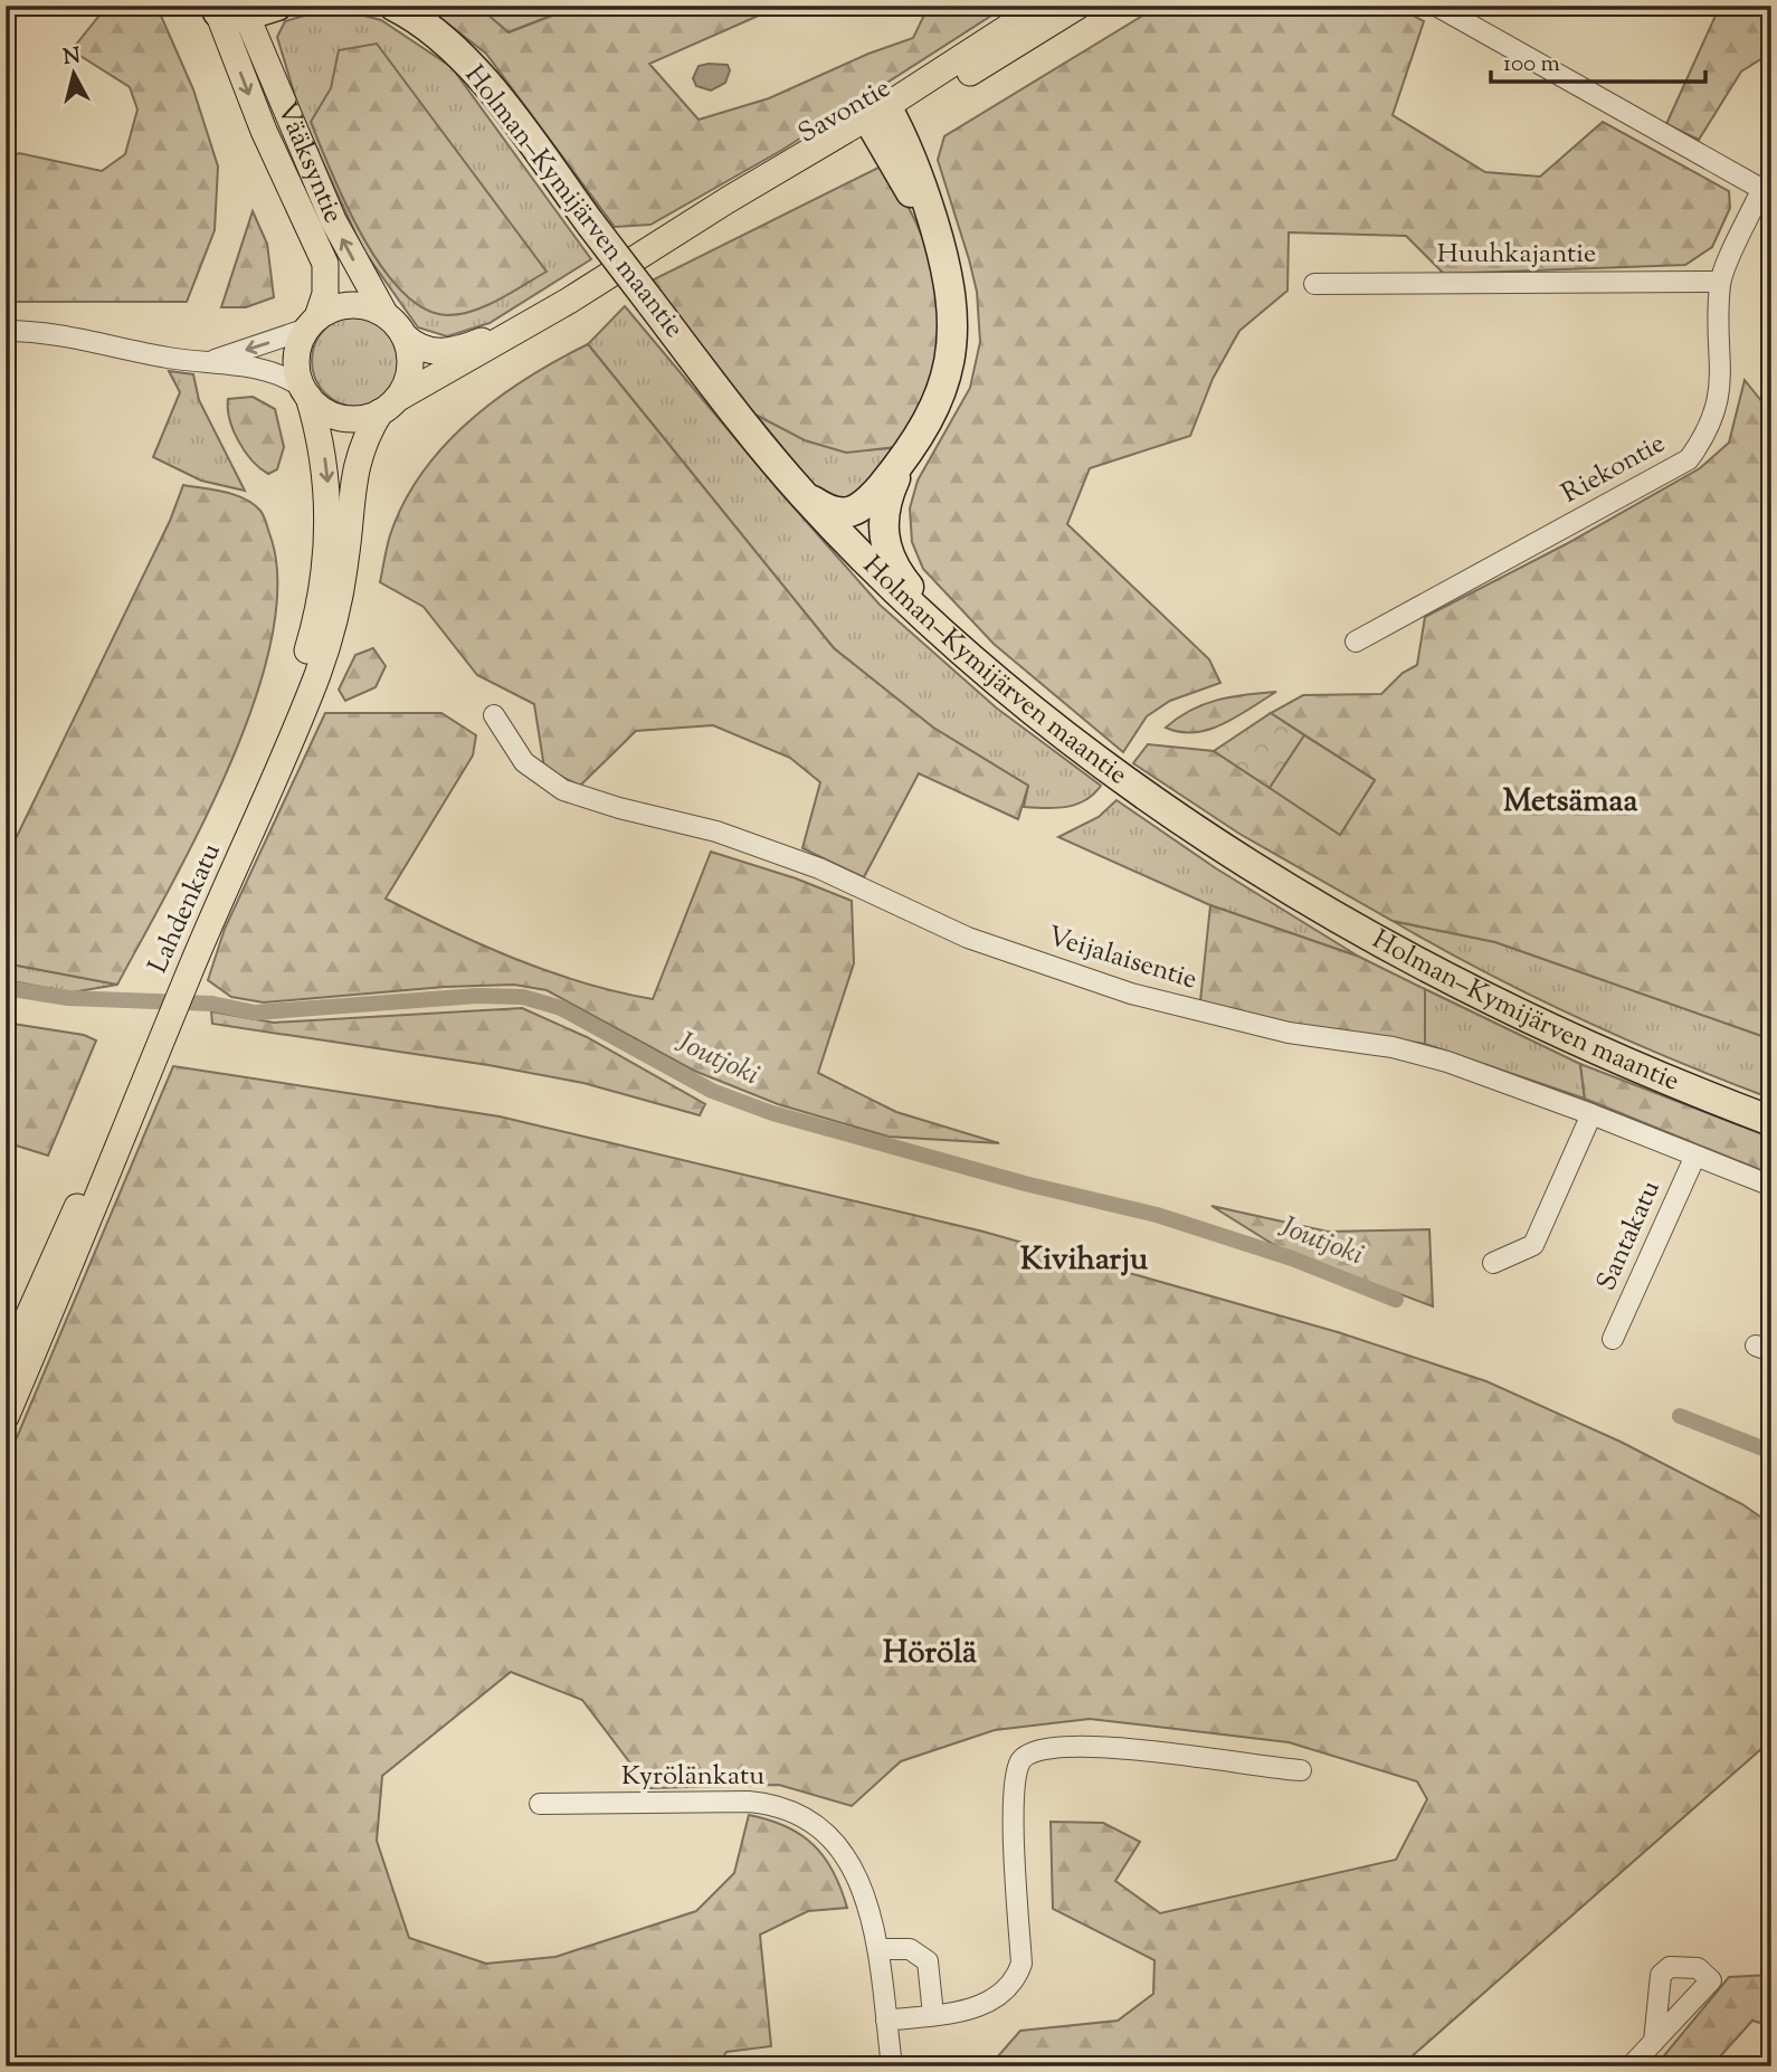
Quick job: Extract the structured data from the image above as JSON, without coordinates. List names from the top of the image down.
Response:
{
  "streets": {
    "highway": ["Holman–Kymijärven maantie"],
    "main road": ["Savontie", "Vääksyntie", "Lahdenkatu"],
    "street": [
      "Huuhkajantie",
      "Riekontie",
      "Veijalaisentie",
      "Santakatu",
      "Kyrölänkatu"
    ]
  },
  "crossings": [
    ["Savontie", "Vääksyntie"],
    ["Savontie", "Lahdenkatu"],
    ["Vääksyntie", "Lahdenkatu"],
    ["Huuhkajantie", "Riekontie"],
    ["Veijalaisentie", "Santakatu"]
  ],
  "districts": ["Metsämaa", "Kiviharju", "Hörölä"],
  "water": ["Joutjoki"],
  "scale_bar": "100 m",
  "north": "top"
}
